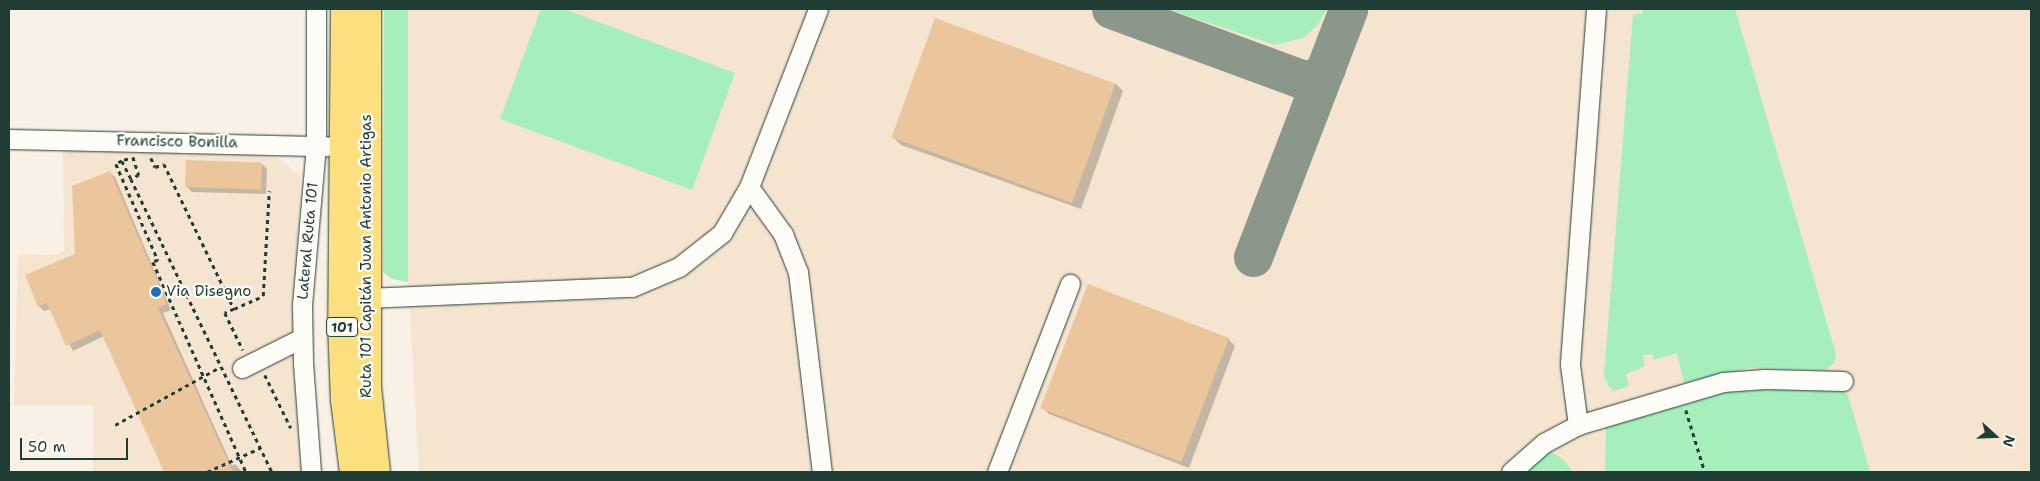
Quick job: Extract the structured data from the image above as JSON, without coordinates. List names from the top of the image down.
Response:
{
  "streets": {
    "highway": ["Ruta 101 Capitán Juan Antonio Artigas", "101"],
    "street": ["Francisco Bonilla", "Lateral Ruta 101"]
  },
  "crossings": [
    ["Francisco Bonilla", "Lateral Ruta 101"],
    ["Francisco Bonilla", "Ruta 101 Capitán Juan Antonio Artigas"]
  ],
  "places": ["Via Disegno"],
  "scale_bar": "50 m",
  "north": "right"
}
